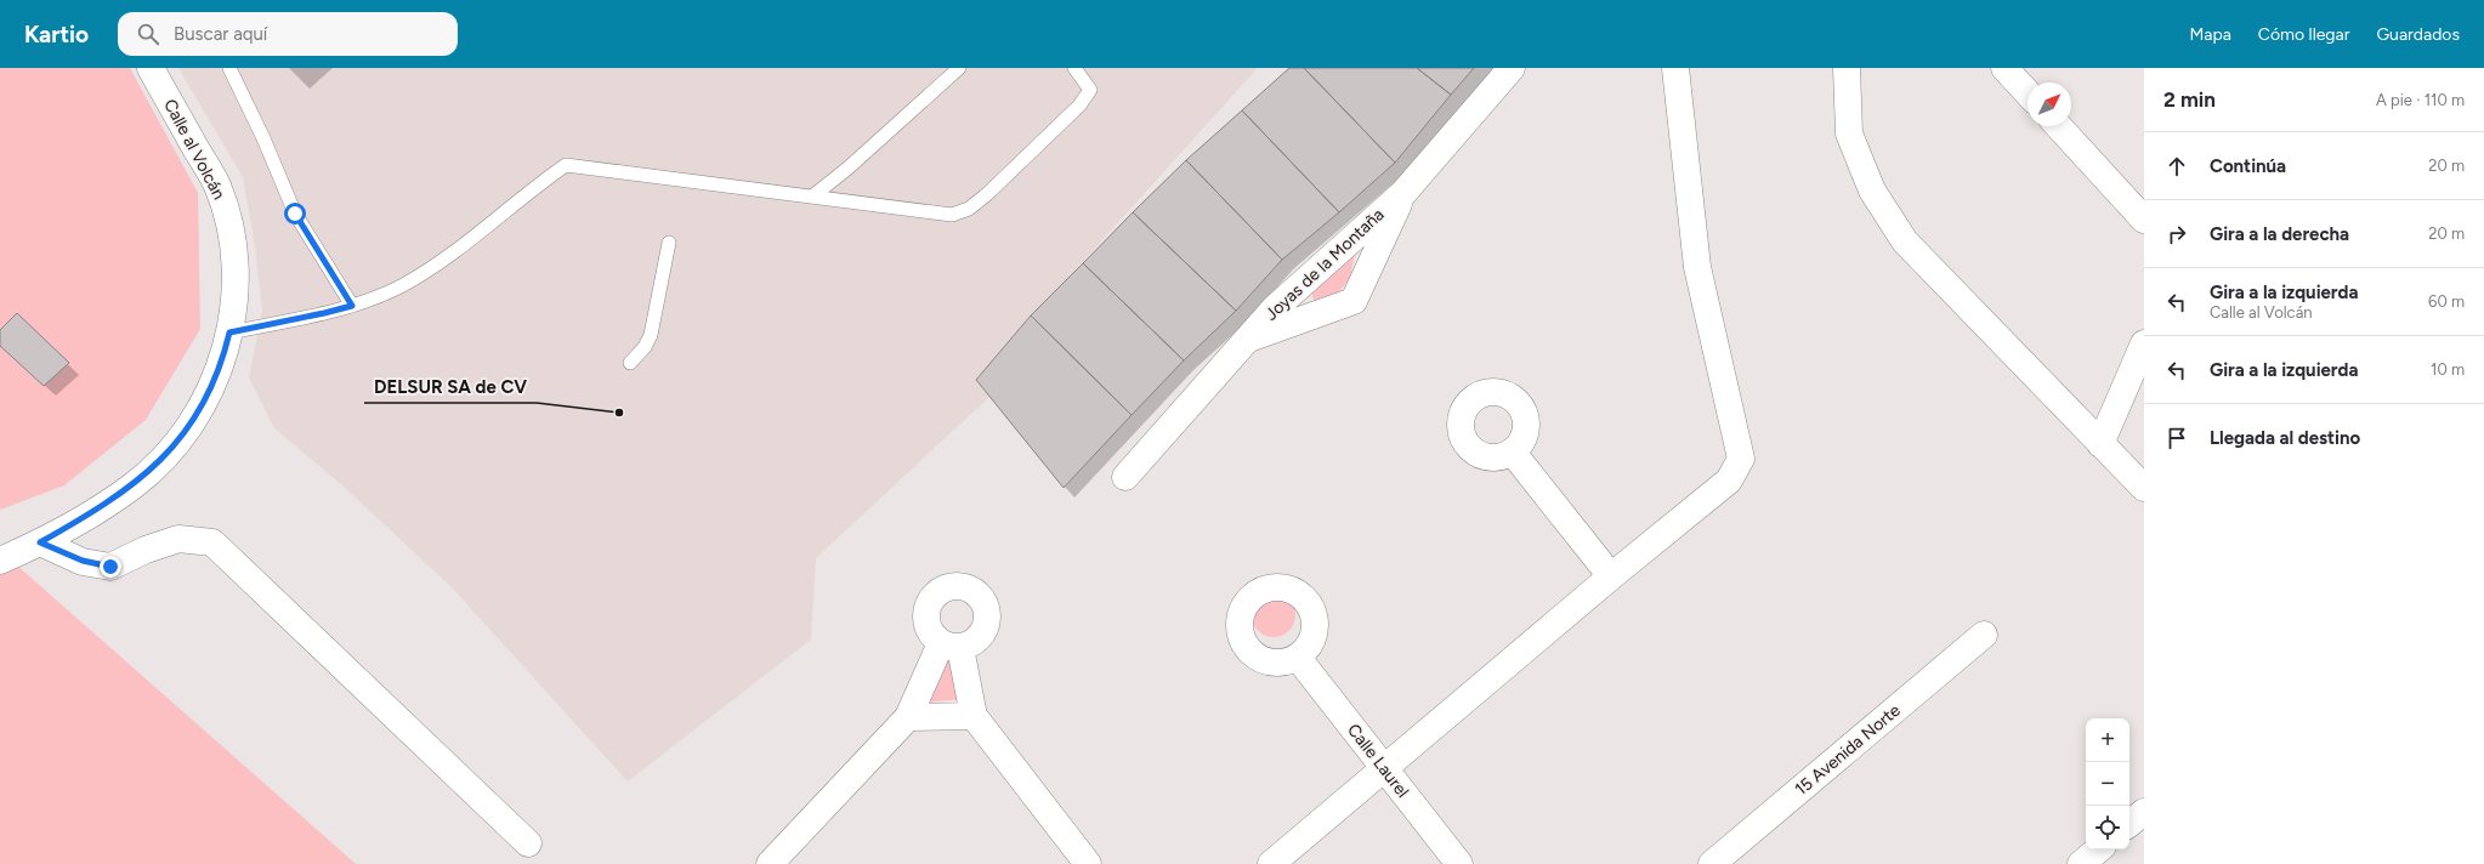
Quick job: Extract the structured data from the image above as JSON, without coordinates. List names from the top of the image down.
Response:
{
  "streets": {
    "street": [
      "Calle al Volcán",
      "Joyas de la Montaña",
      "15 Avenida Norte",
      "Calle Laurel"
    ]
  },
  "places": ["DELSUR SA de CV"],
  "north": "top right",
  "page": {
    "header": "Kartio",
    "search": "Buscar aquí",
    "nav": ["Mapa", "Cómo llegar", "Guardados"],
    "heading": ["2 min", "A pie · 110 m"],
    "list": [
      ["Continúa", "20 m"],
      ["Gira a la derecha", "20 m"],
      ["Gira a la izquierda", "Calle al Volcán", "60 m"],
      ["Gira a la izquierda", "10 m"],
      "Llegada al destino"
    ],
    "map_buttons": ["+", "−"]
  }
}
